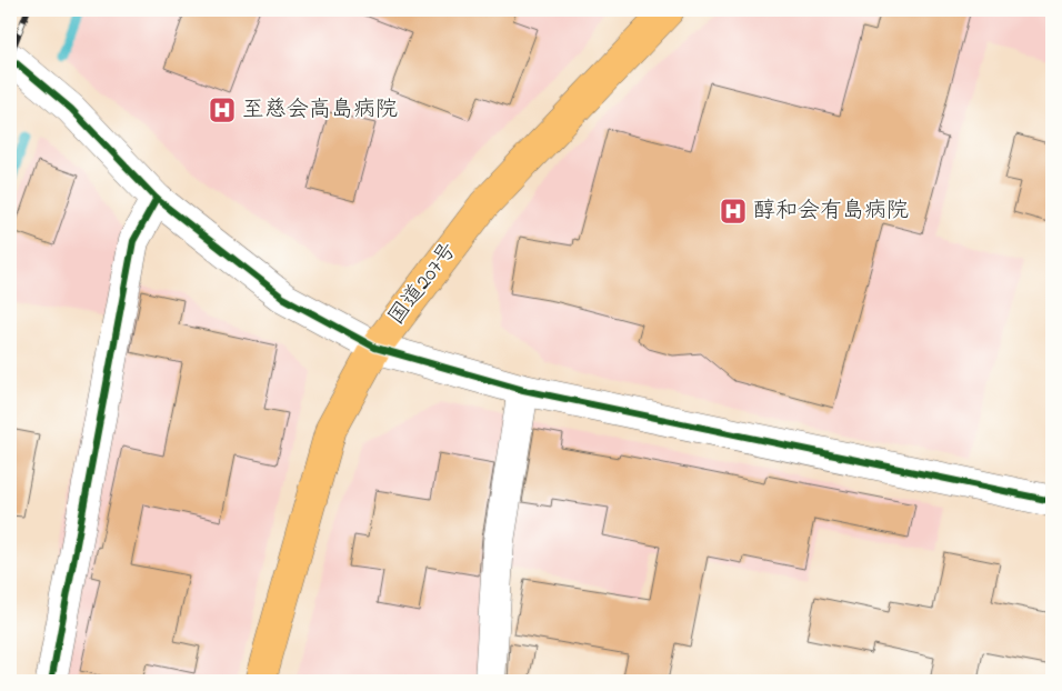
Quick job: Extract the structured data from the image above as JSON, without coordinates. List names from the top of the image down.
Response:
{
  "streets": {
    "highway": ["国道207号"]
  },
  "places": {
    "hospital": ["至慈会高島病院", "醇和会有島病院"]
  }
}
